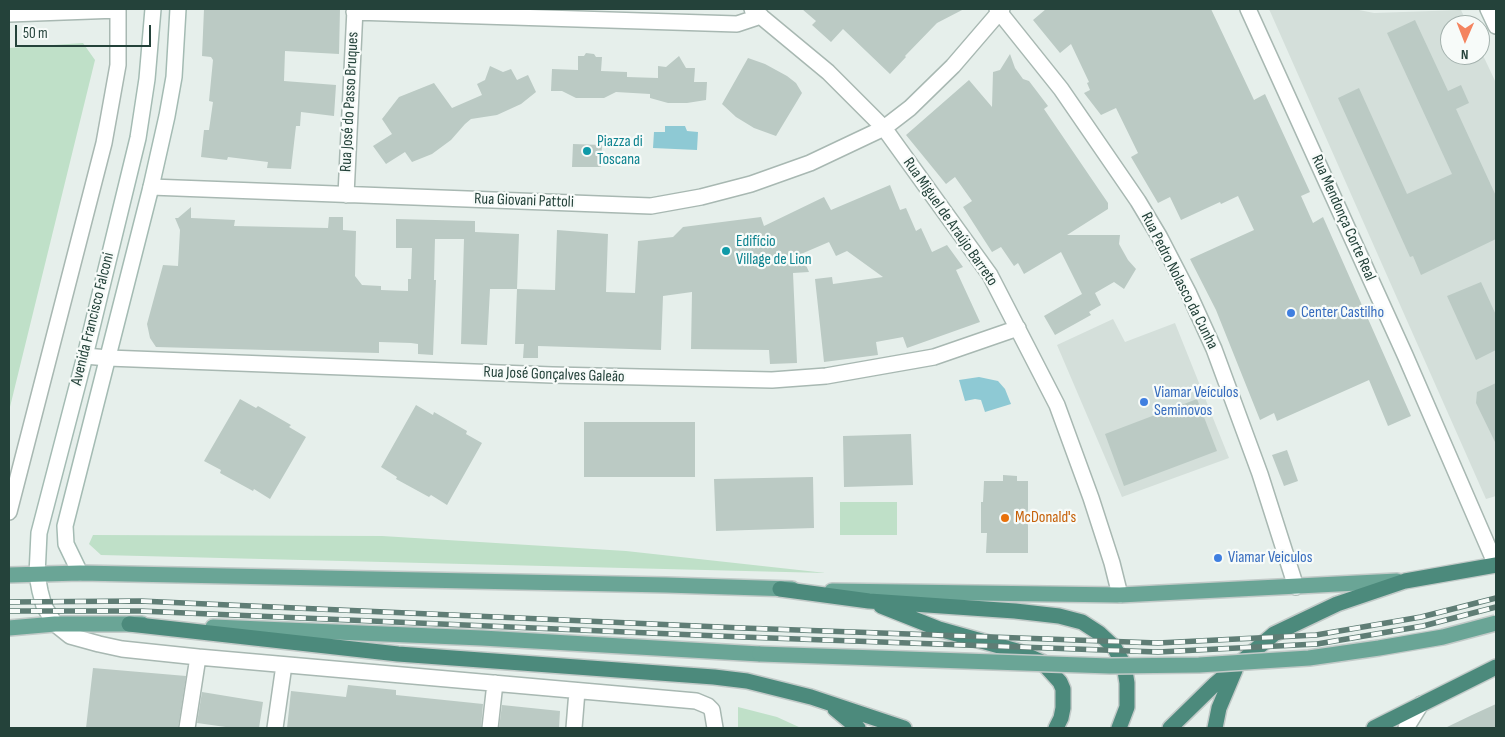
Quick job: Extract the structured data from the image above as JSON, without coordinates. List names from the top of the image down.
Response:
{
  "streets": {
    "street": [
      "Rua José do Passo Bruques",
      "Rua Giovani Pattoli",
      "Rua Mendonça Corte Real",
      "Rua Miguel de Araújo Barreto",
      "Rua Pedro Nolasco da Cunha",
      "Avenida Francisco Falconi",
      "Rua José Gonçalves Galeão"
    ]
  },
  "crossings": [
    ["Rua José do Passo Bruques", "Rua Giovani Pattoli"],
    ["Rua Giovani Pattoli", "Rua Miguel de Araújo Barreto"],
    ["Rua Giovani Pattoli", "Rua Pedro Nolasco da Cunha"],
    ["Rua Giovani Pattoli", "Avenida Francisco Falconi"],
    ["Rua Miguel de Araújo Barreto", "Rua José Gonçalves Galeão"],
    ["Avenida Francisco Falconi", "Rua José Gonçalves Galeão"]
  ],
  "places": [
    "Piazza di Toscana",
    "Edifício Village de Lion",
    "Center Castilho",
    "Viamar Veículos Seminovos",
    "McDonald's",
    "Viamar Veiculos"
  ],
  "scale_bar": "50 m",
  "north": "bottom"
}
